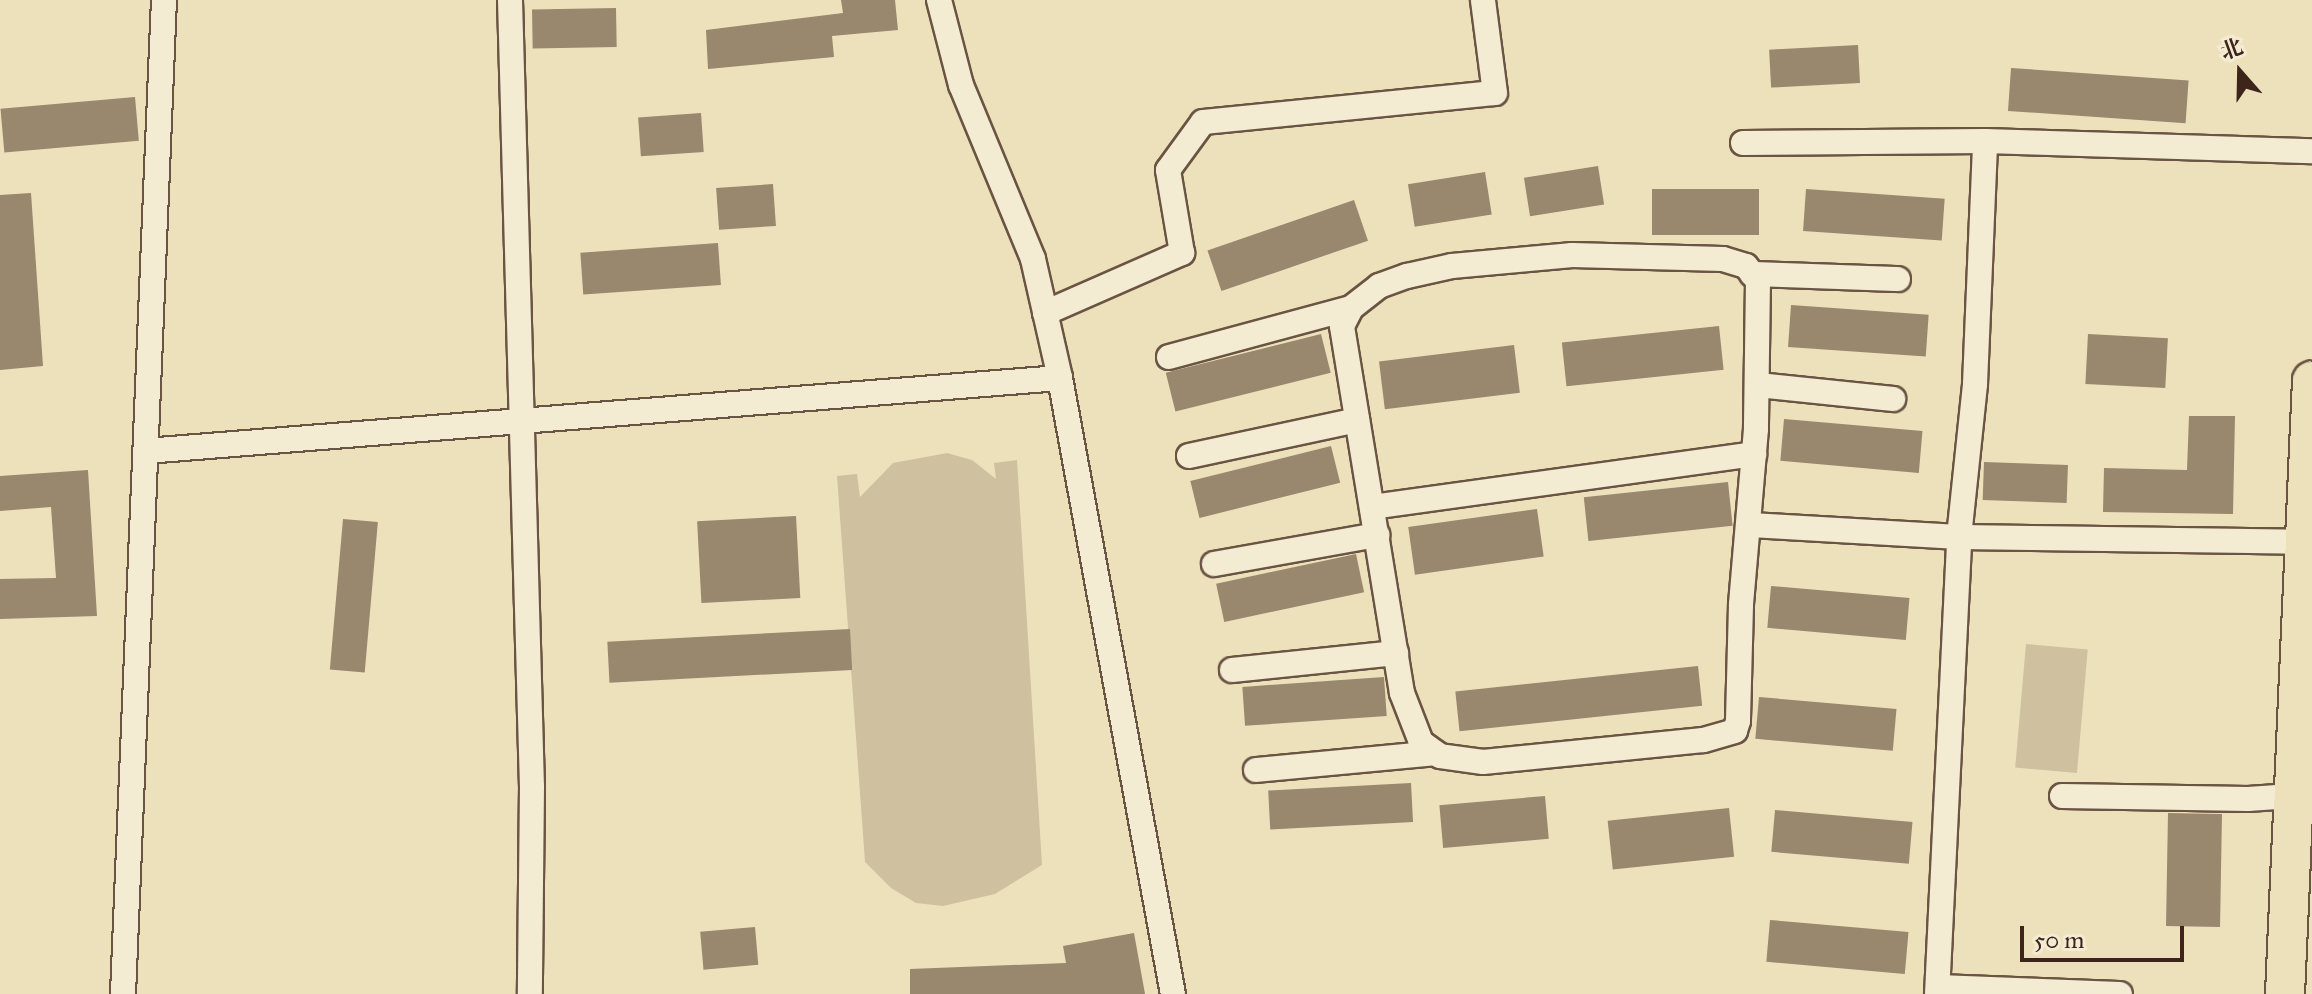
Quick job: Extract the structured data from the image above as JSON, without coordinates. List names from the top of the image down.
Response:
{
  "scale_bar": "50 m",
  "north": "top"
}
